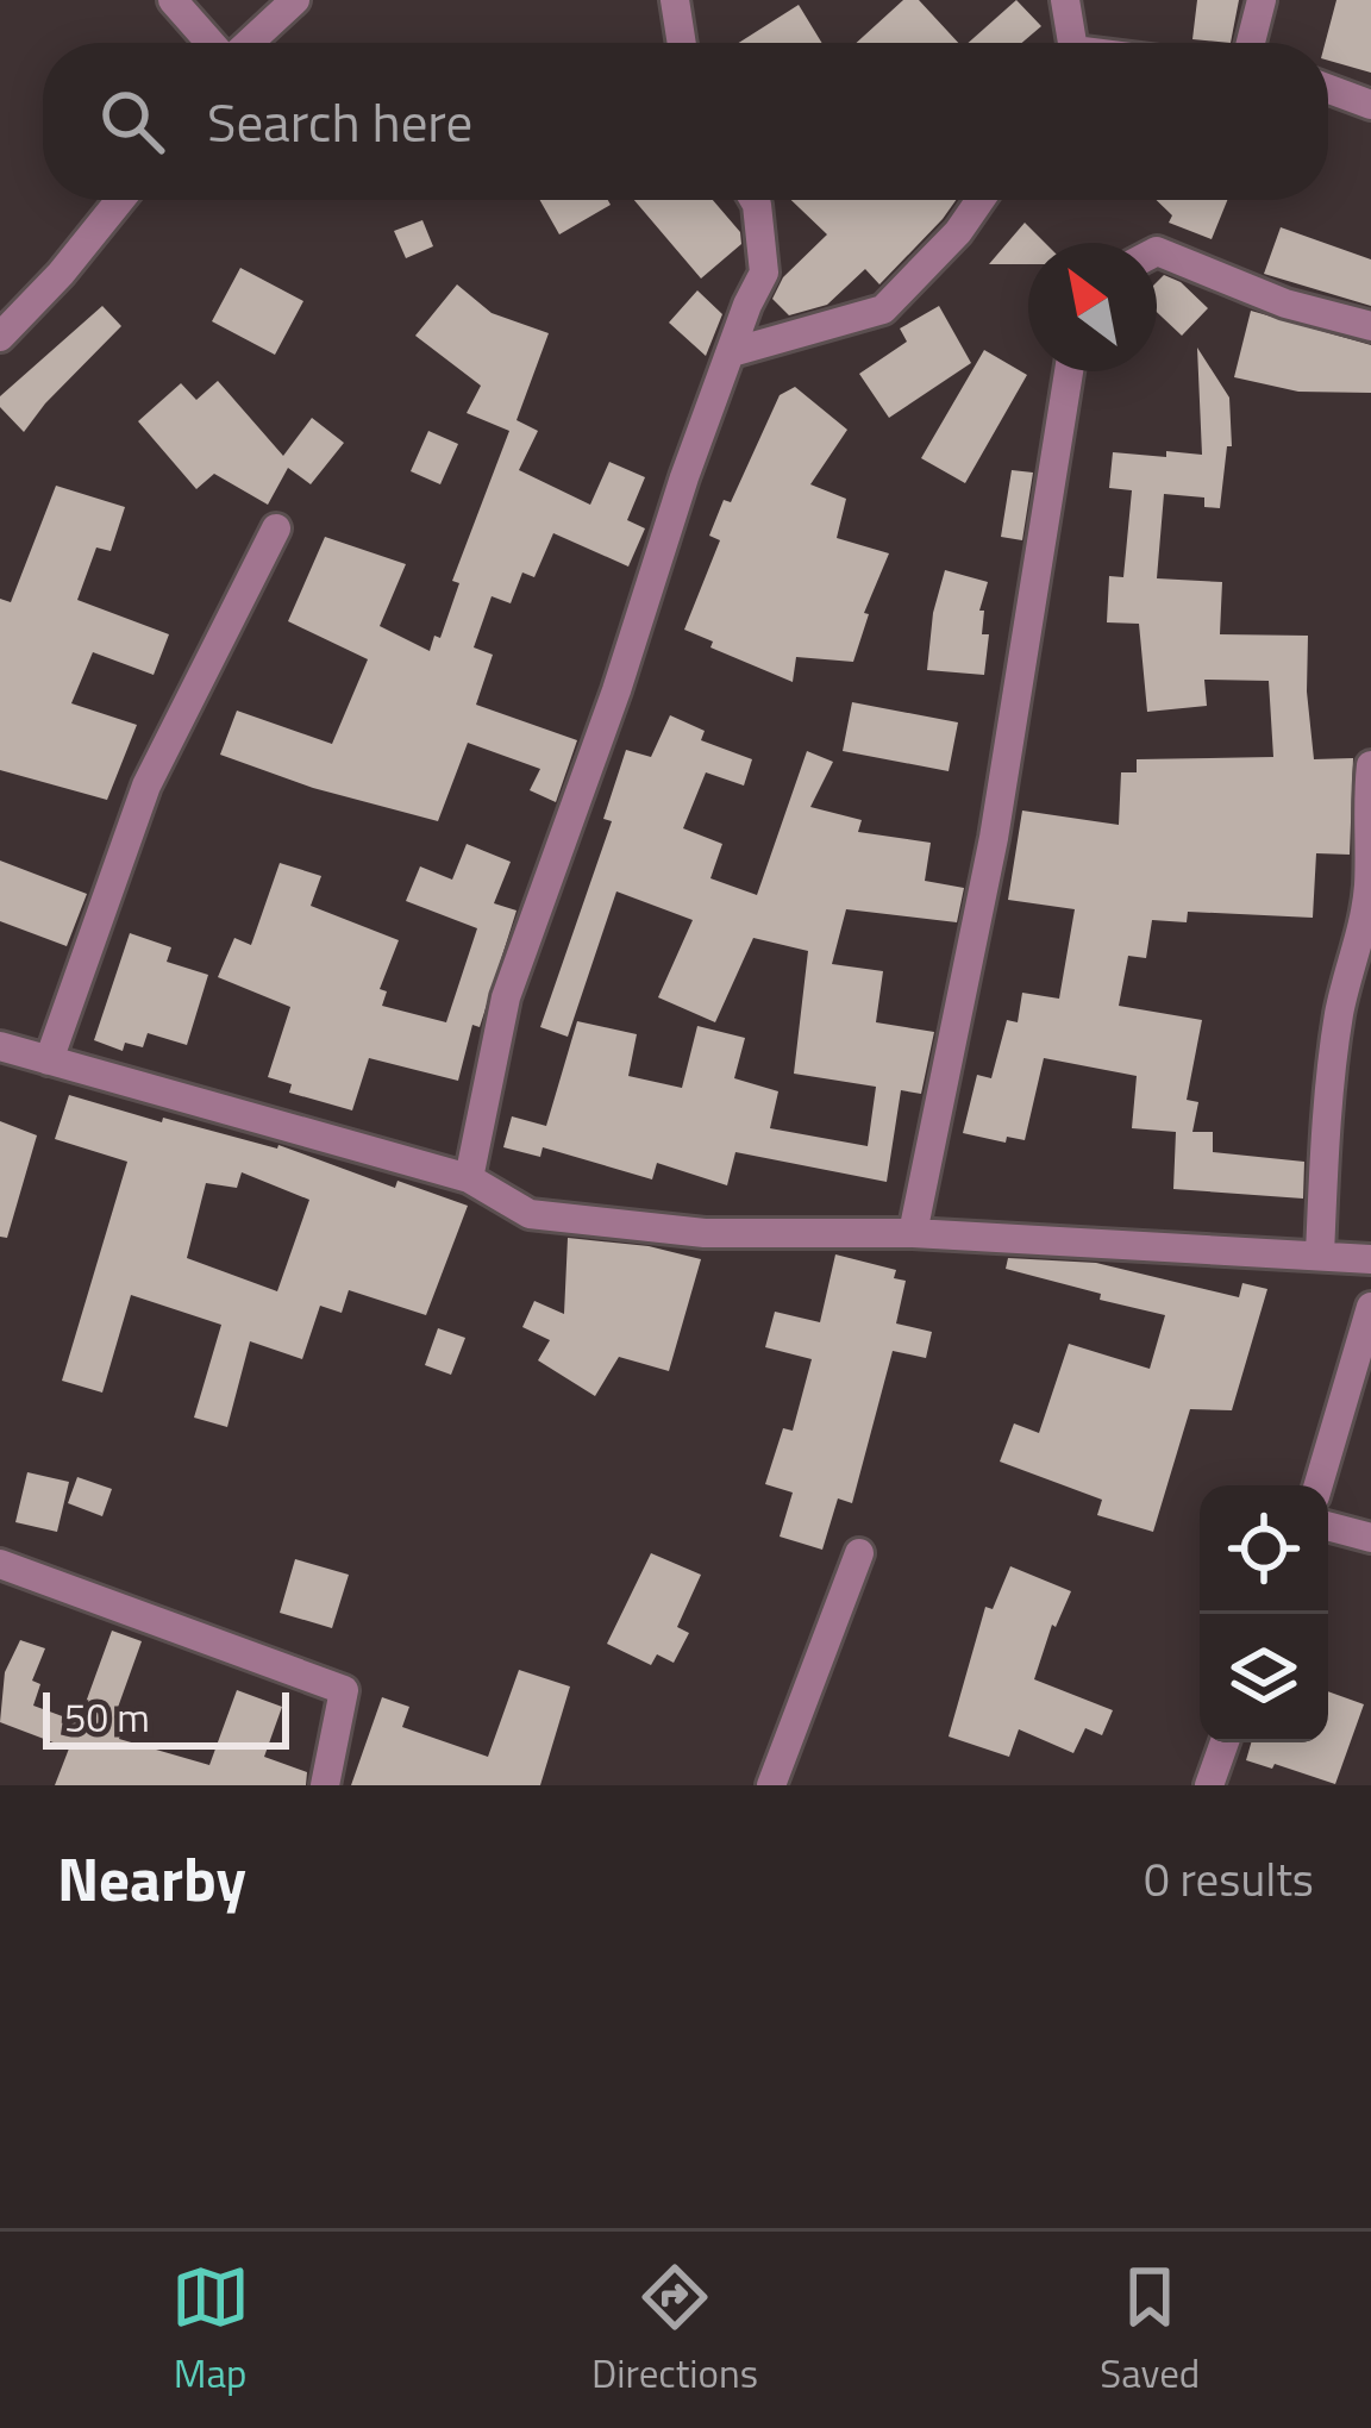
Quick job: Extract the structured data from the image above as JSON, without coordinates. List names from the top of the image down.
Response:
{
  "scale_bar": "50 m",
  "north": "top left",
  "page": {
    "search": "Search here",
    "scale": "50 m",
    "heading": ["Nearby", "0 results"],
    "nav": ["Map", "Directions", "Saved"]
  }
}
